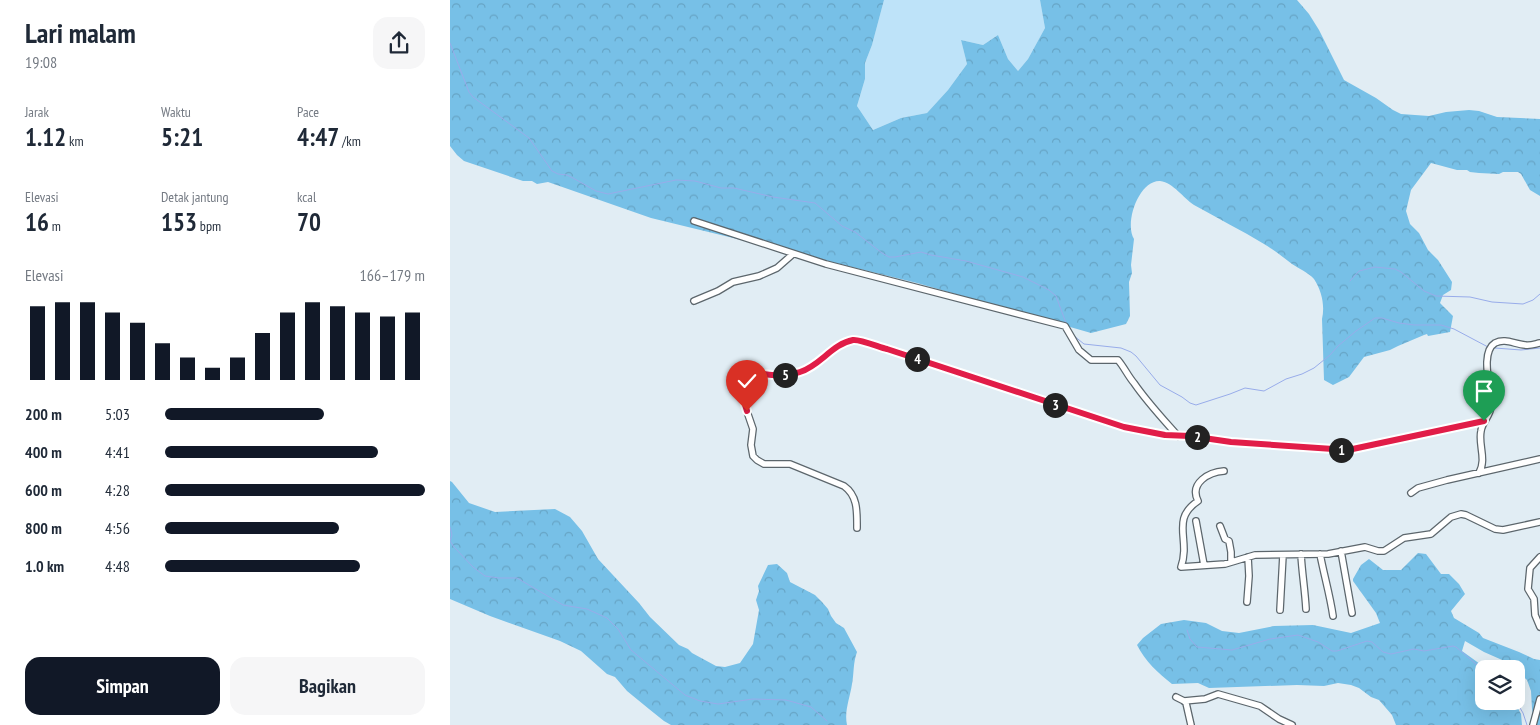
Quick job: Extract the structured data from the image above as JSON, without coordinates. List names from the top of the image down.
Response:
{
  "page": {
    "heading": ["Lari malam", "19:08"],
    "stats": [
      ["Jarak", "1.12 km"],
      ["Waktu", "5:21"],
      ["Pace", "4:47 /km"],
      ["Elevasi", "16 m"],
      ["Detak jantung", "153 bpm"],
      ["kcal", "70"]
    ],
    "chart": ["Elevasi", "166–179 m"],
    "pins": [
      "4",
      "5",
      "3",
      "2",
      "1"
    ],
    "list": [
      {
        "name": "200 m",
        "note": "5:03"
      },
      {
        "name": "400 m",
        "note": "4:41"
      },
      {
        "name": "600 m",
        "note": "4:28"
      },
      {
        "name": "800 m",
        "note": "4:56"
      },
      {
        "name": "1.0 km",
        "note": "4:48"
      }
    ],
    "buttons": ["Simpan", "Bagikan"]
  }
}
